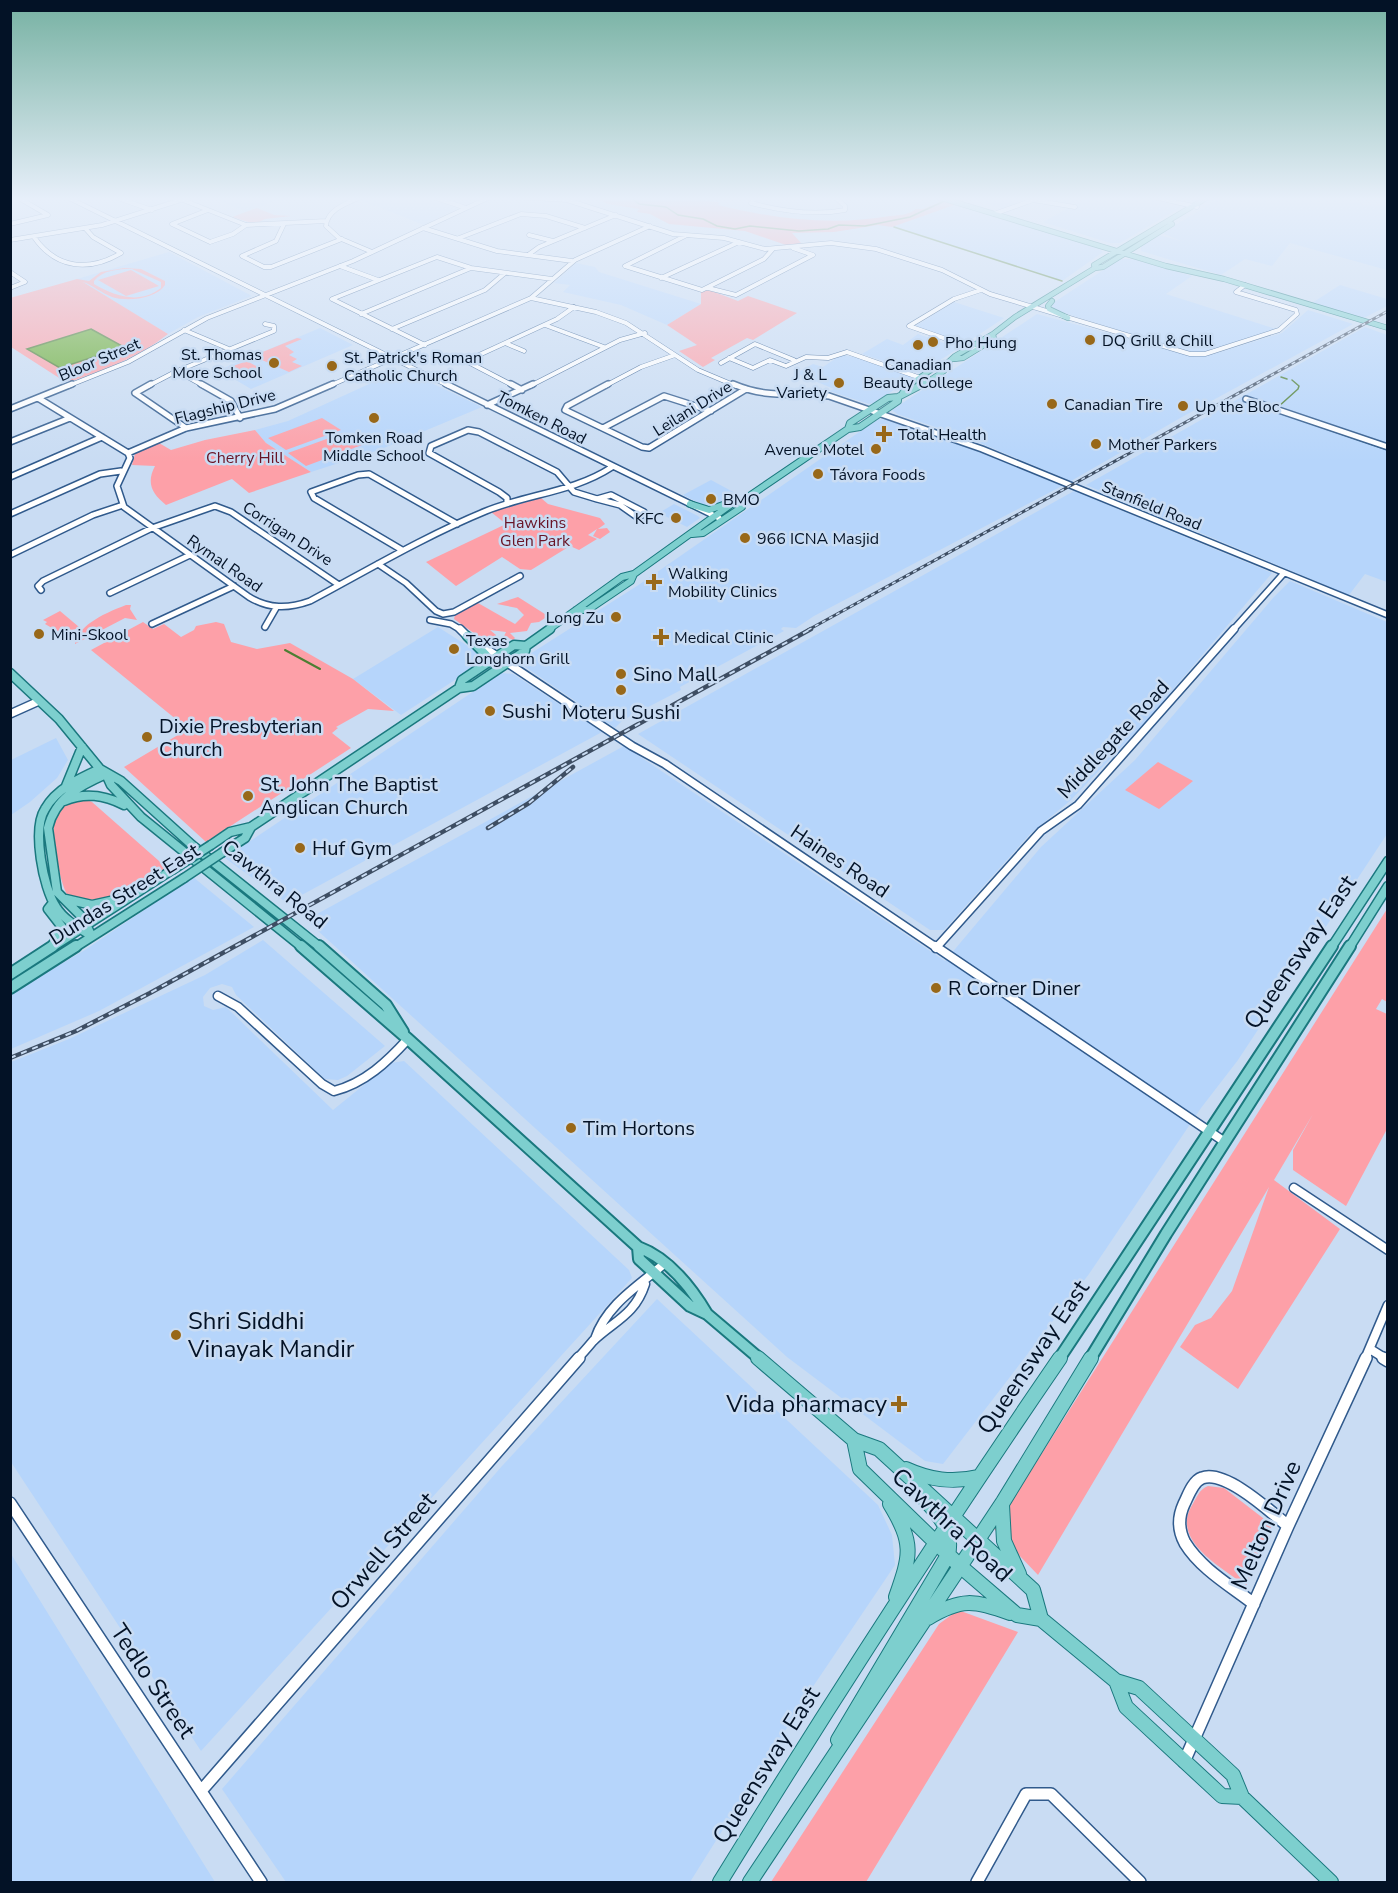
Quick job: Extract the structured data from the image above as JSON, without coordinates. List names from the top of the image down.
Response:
{
  "streets": {
    "main road": ["Cawthra Road", "Dundas Street East", "Queensway East"],
    "street": [
      "Bloor Street",
      "Flagship Drive",
      "Leilani Drive",
      "Tomken Road",
      "Stanfield Road",
      "Corrigan Drive",
      "Rymal Road",
      "Middlegate Road",
      "Haines Road",
      "Melton Drive",
      "Orwell Street",
      "Tedlo Street"
    ]
  },
  "crossings": [
    ["Bloor Street", "Tomken Road"],
    ["Flagship Drive", "Tomken Road"],
    ["Flagship Drive", "Stanfield Road"],
    ["Leilani Drive", "Stanfield Road"],
    ["Tomken Road", "Rymal Road"],
    ["Tomken Road", "Dundas Street East"],
    ["Stanfield Road", "Middlegate Road"],
    ["Stanfield Road", "Dundas Street East"],
    ["Corrigan Drive", "Rymal Road"],
    ["Middlegate Road", "Haines Road"],
    ["Haines Road", "Dundas Street East"],
    ["Haines Road", "Queensway East"],
    ["Cawthra Road", "Queensway East"],
    ["Cawthra Road", "Orwell Street"],
    ["Orwell Street", "Tedlo Street"]
  ],
  "parks": ["Cherry Hill", "Hawkins Glen Park"],
  "places": {
    "other": [
      "DQ Grill & Chill",
      "Pho Hung",
      "Canadian Beauty College",
      "St. Thomas More School",
      "St. Patrick's Roman Catholic Church",
      "J & L Variety",
      "Canadian Tire",
      "Up the Bloc",
      "Tomken Road Middle School",
      "Mother Parkers",
      "Avenue Motel",
      "Távora Foods",
      "BMO",
      "KFC",
      "966 ICNA Masjid",
      "Long Zu",
      "Mini-Skool",
      "Texas Longhorn Grill",
      "Sino Mall",
      "Moteru Sushi",
      "Sushi",
      "Dixie Presbyterian Church",
      "St. John The Baptist Anglican Church",
      "Huf Gym",
      "R Corner Diner",
      "Tim Hortons",
      "Shri Siddhi Vinayak Mandir"
    ],
    "health": [
      "Total Health",
      "Walking Mobility Clinics",
      "Medical Clinic",
      "Vida pharmacy"
    ]
  }
}
